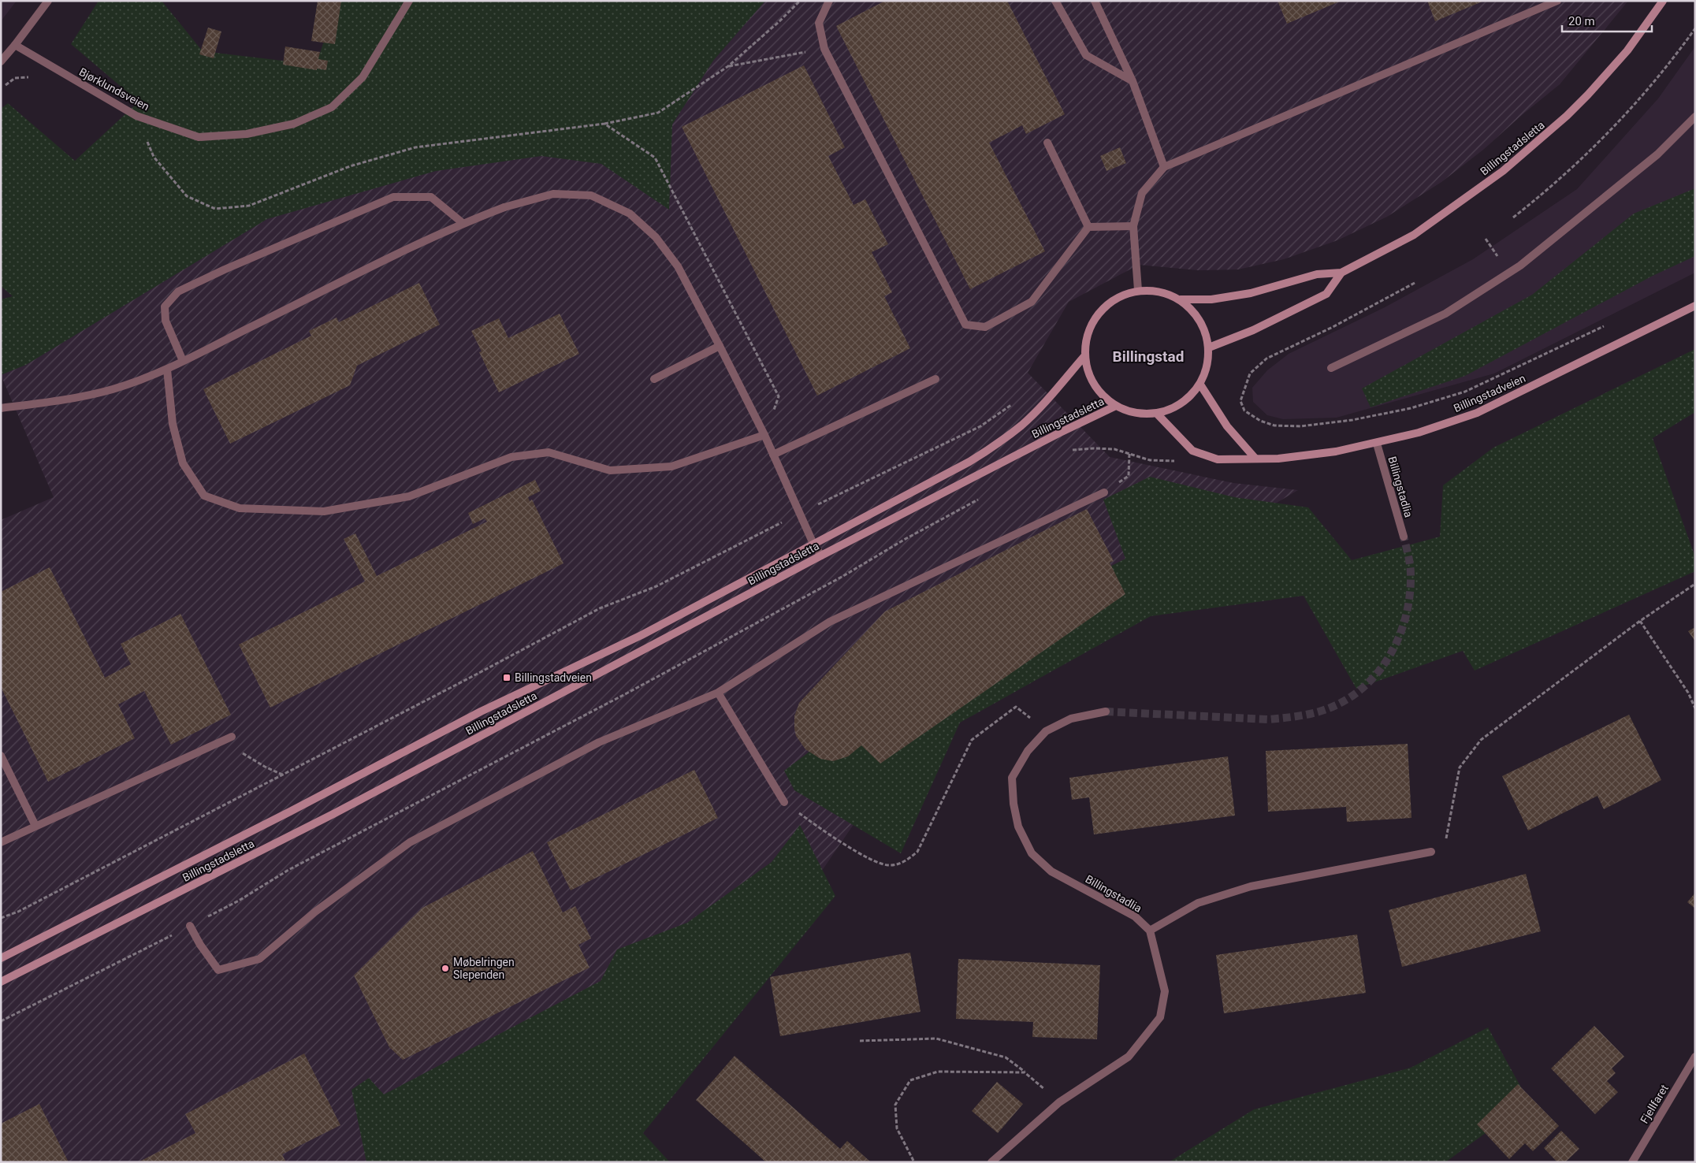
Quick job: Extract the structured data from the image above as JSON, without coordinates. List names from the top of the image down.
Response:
{
  "streets": {
    "main road": ["Billingstadsletta", "Billingstadveien"],
    "street": ["Bjørklundsveien", "Billingstadlia", "Fjellfaret"]
  },
  "crossings": [
    ["Billingstadsletta", "Billingstadveien"],
    ["Billingstadveien", "Billingstadlia"]
  ],
  "districts": ["Billingstad"],
  "places": {
    "transit": ["Billingstadveien"],
    "other": ["Møbelringen Slependen"]
  },
  "scale_bar": "20 m"
}
